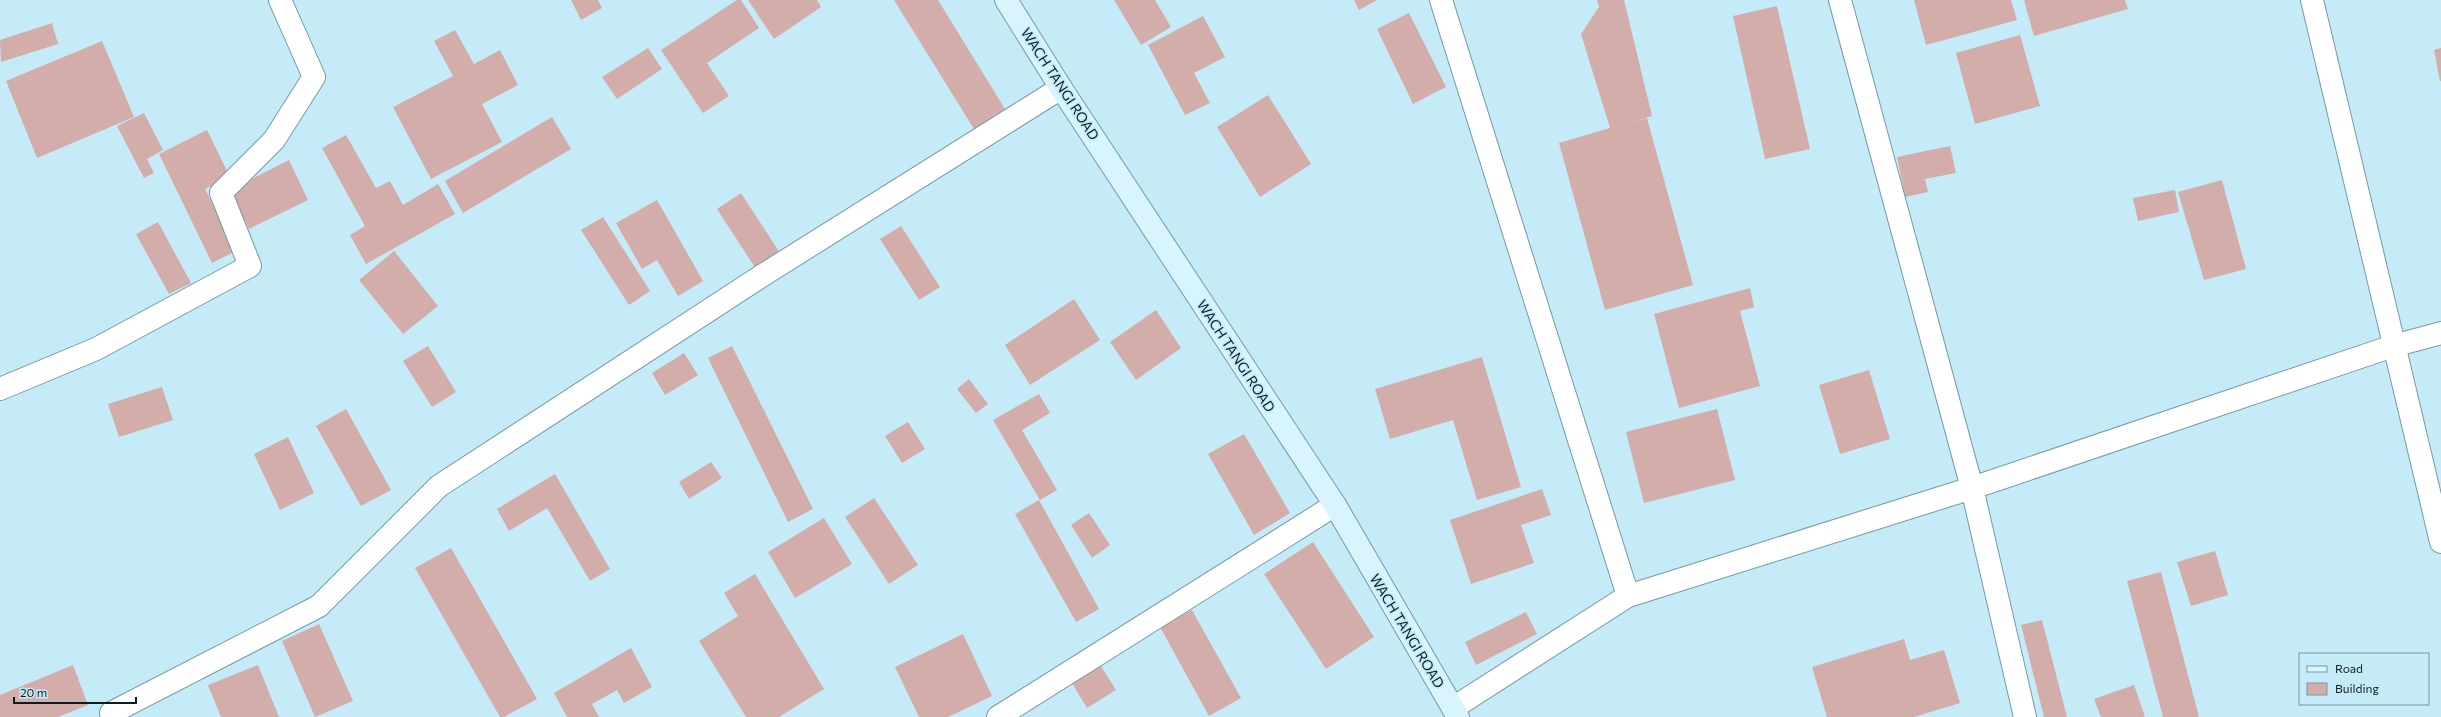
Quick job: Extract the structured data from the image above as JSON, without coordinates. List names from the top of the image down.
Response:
{
  "streets": {
    "main road": ["WACH TANGI ROAD"]
  },
  "legend": ["Road", "Building"],
  "scale_bar": "20 m"
}
